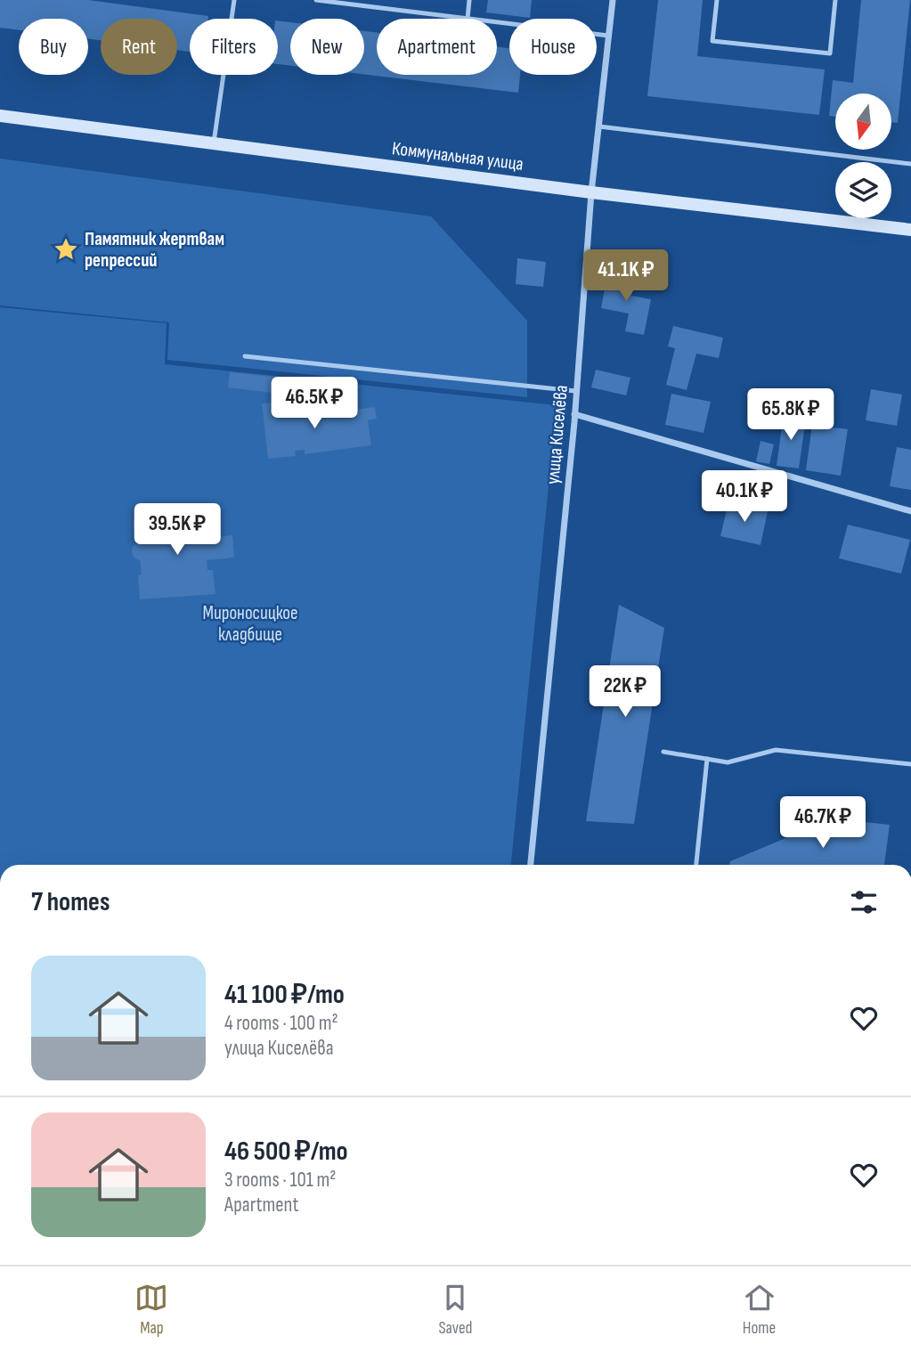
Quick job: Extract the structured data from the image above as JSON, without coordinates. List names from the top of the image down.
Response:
{
  "streets": {
    "main road": ["Коммунальная улица"],
    "street": ["улица Киселёва"]
  },
  "crossings": [
    ["Коммунальная улица", "улица Киселёва"]
  ],
  "parks": ["Мироносицкое кладбище"],
  "places": {
    "place": ["Памятник жертвам репрессий"]
  },
  "north": "bottom",
  "page": {
    "chip": [
      "Buy",
      "Rent",
      "Filters",
      "New",
      "Apartment",
      "House"
    ],
    "price": [
      "41.1K ₽",
      "46.5K ₽",
      "65.8K ₽",
      "40.1K ₽",
      "39.5K ₽",
      "22K ₽",
      "46.7K ₽"
    ],
    "heading": "7 homes",
    "list": [
      {
        "name": "41 100 ₽/mo",
        "note": "4 rooms · 100 m² · улица Киселёва"
      },
      {
        "name": "46 500 ₽/mo",
        "note": "3 rooms · 101 m² · Apartment"
      }
    ],
    "tabs": ["Map", "Saved", "Home"]
  }
}
